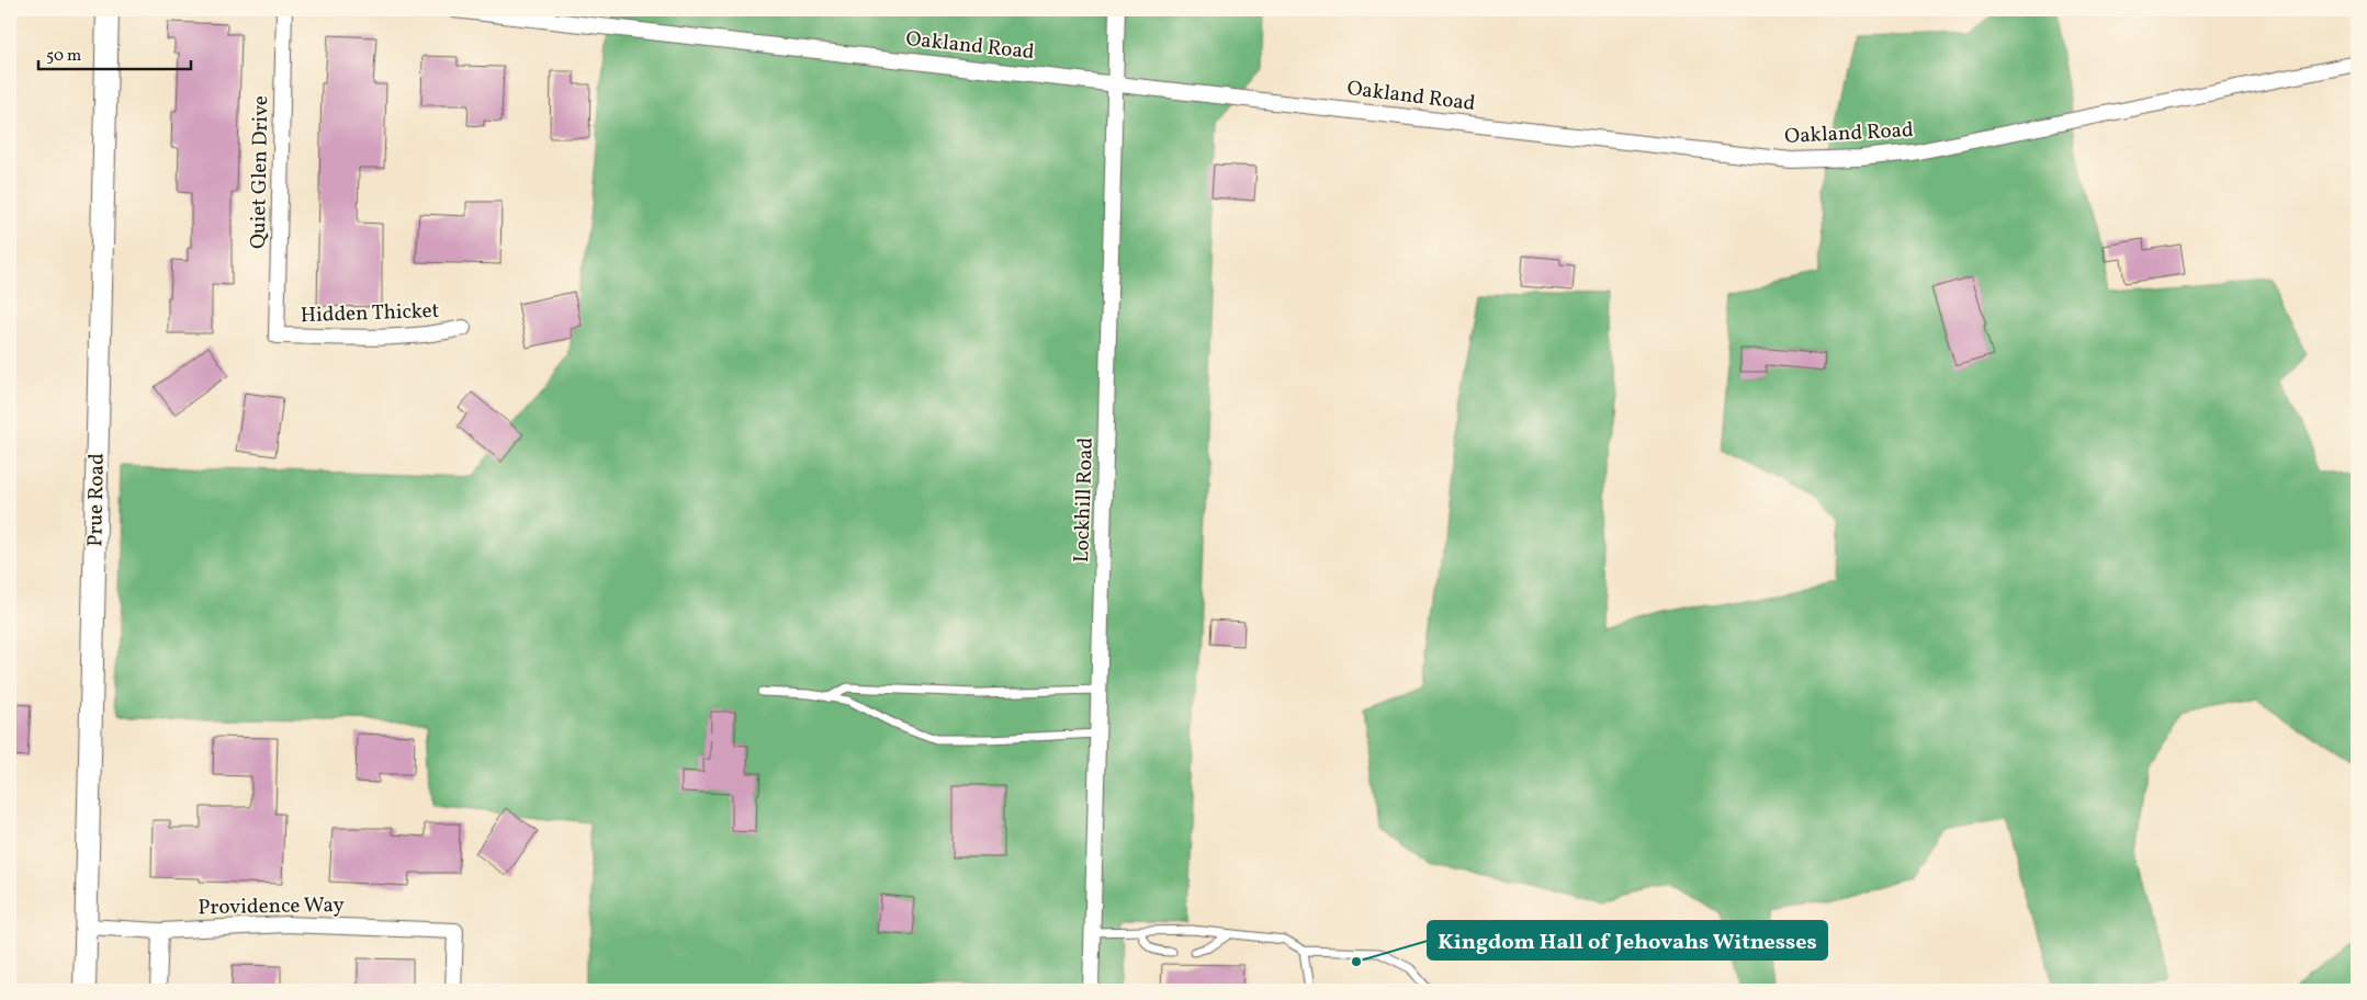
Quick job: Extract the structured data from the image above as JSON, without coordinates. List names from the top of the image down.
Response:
{
  "streets": {
    "main road": ["Prue Road"],
    "street": [
      "Oakland Road",
      "Quiet Glen Drive",
      "Hidden Thicket",
      "Lockhill Road",
      "Providence Way"
    ]
  },
  "crossings": [
    ["Oakland Road", "Lockhill Road"],
    ["Quiet Glen Drive", "Hidden Thicket"],
    ["Prue Road", "Providence Way"]
  ],
  "places": ["Kingdom Hall of Jehovahs Witnesses"],
  "scale_bar": "50 m"
}
